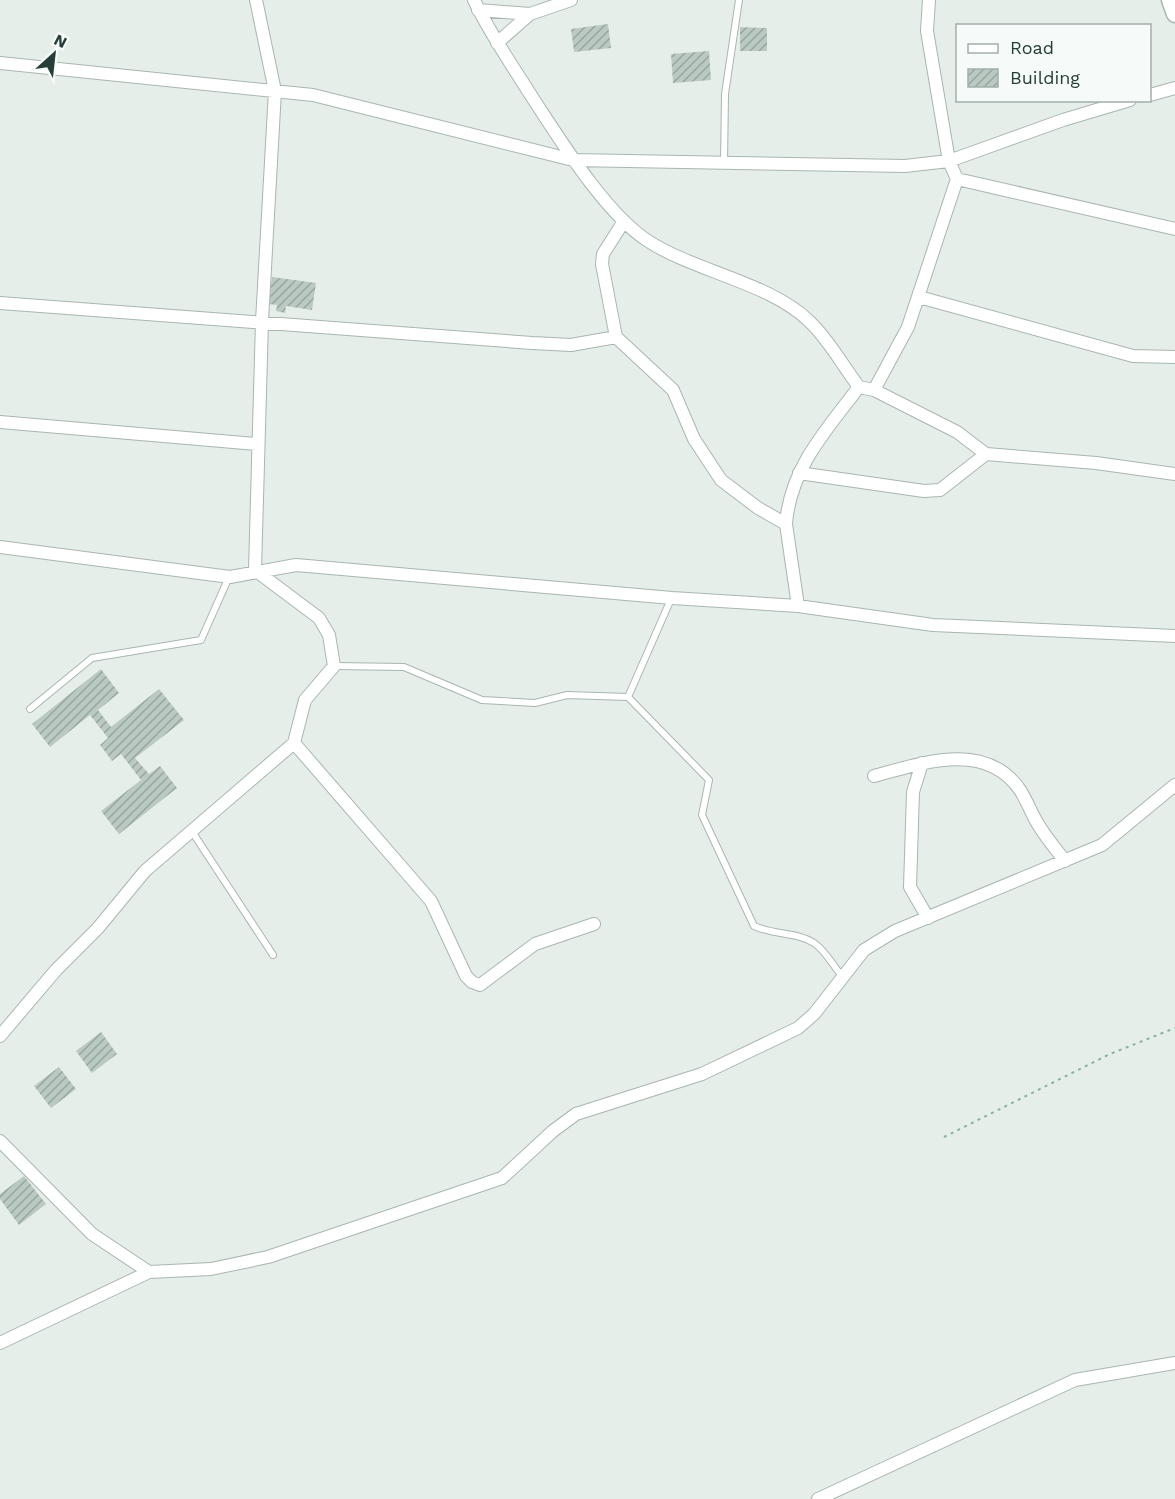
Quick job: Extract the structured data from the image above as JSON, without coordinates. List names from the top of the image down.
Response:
{
  "legend": ["Road", "Building"],
  "north": "top right"
}
